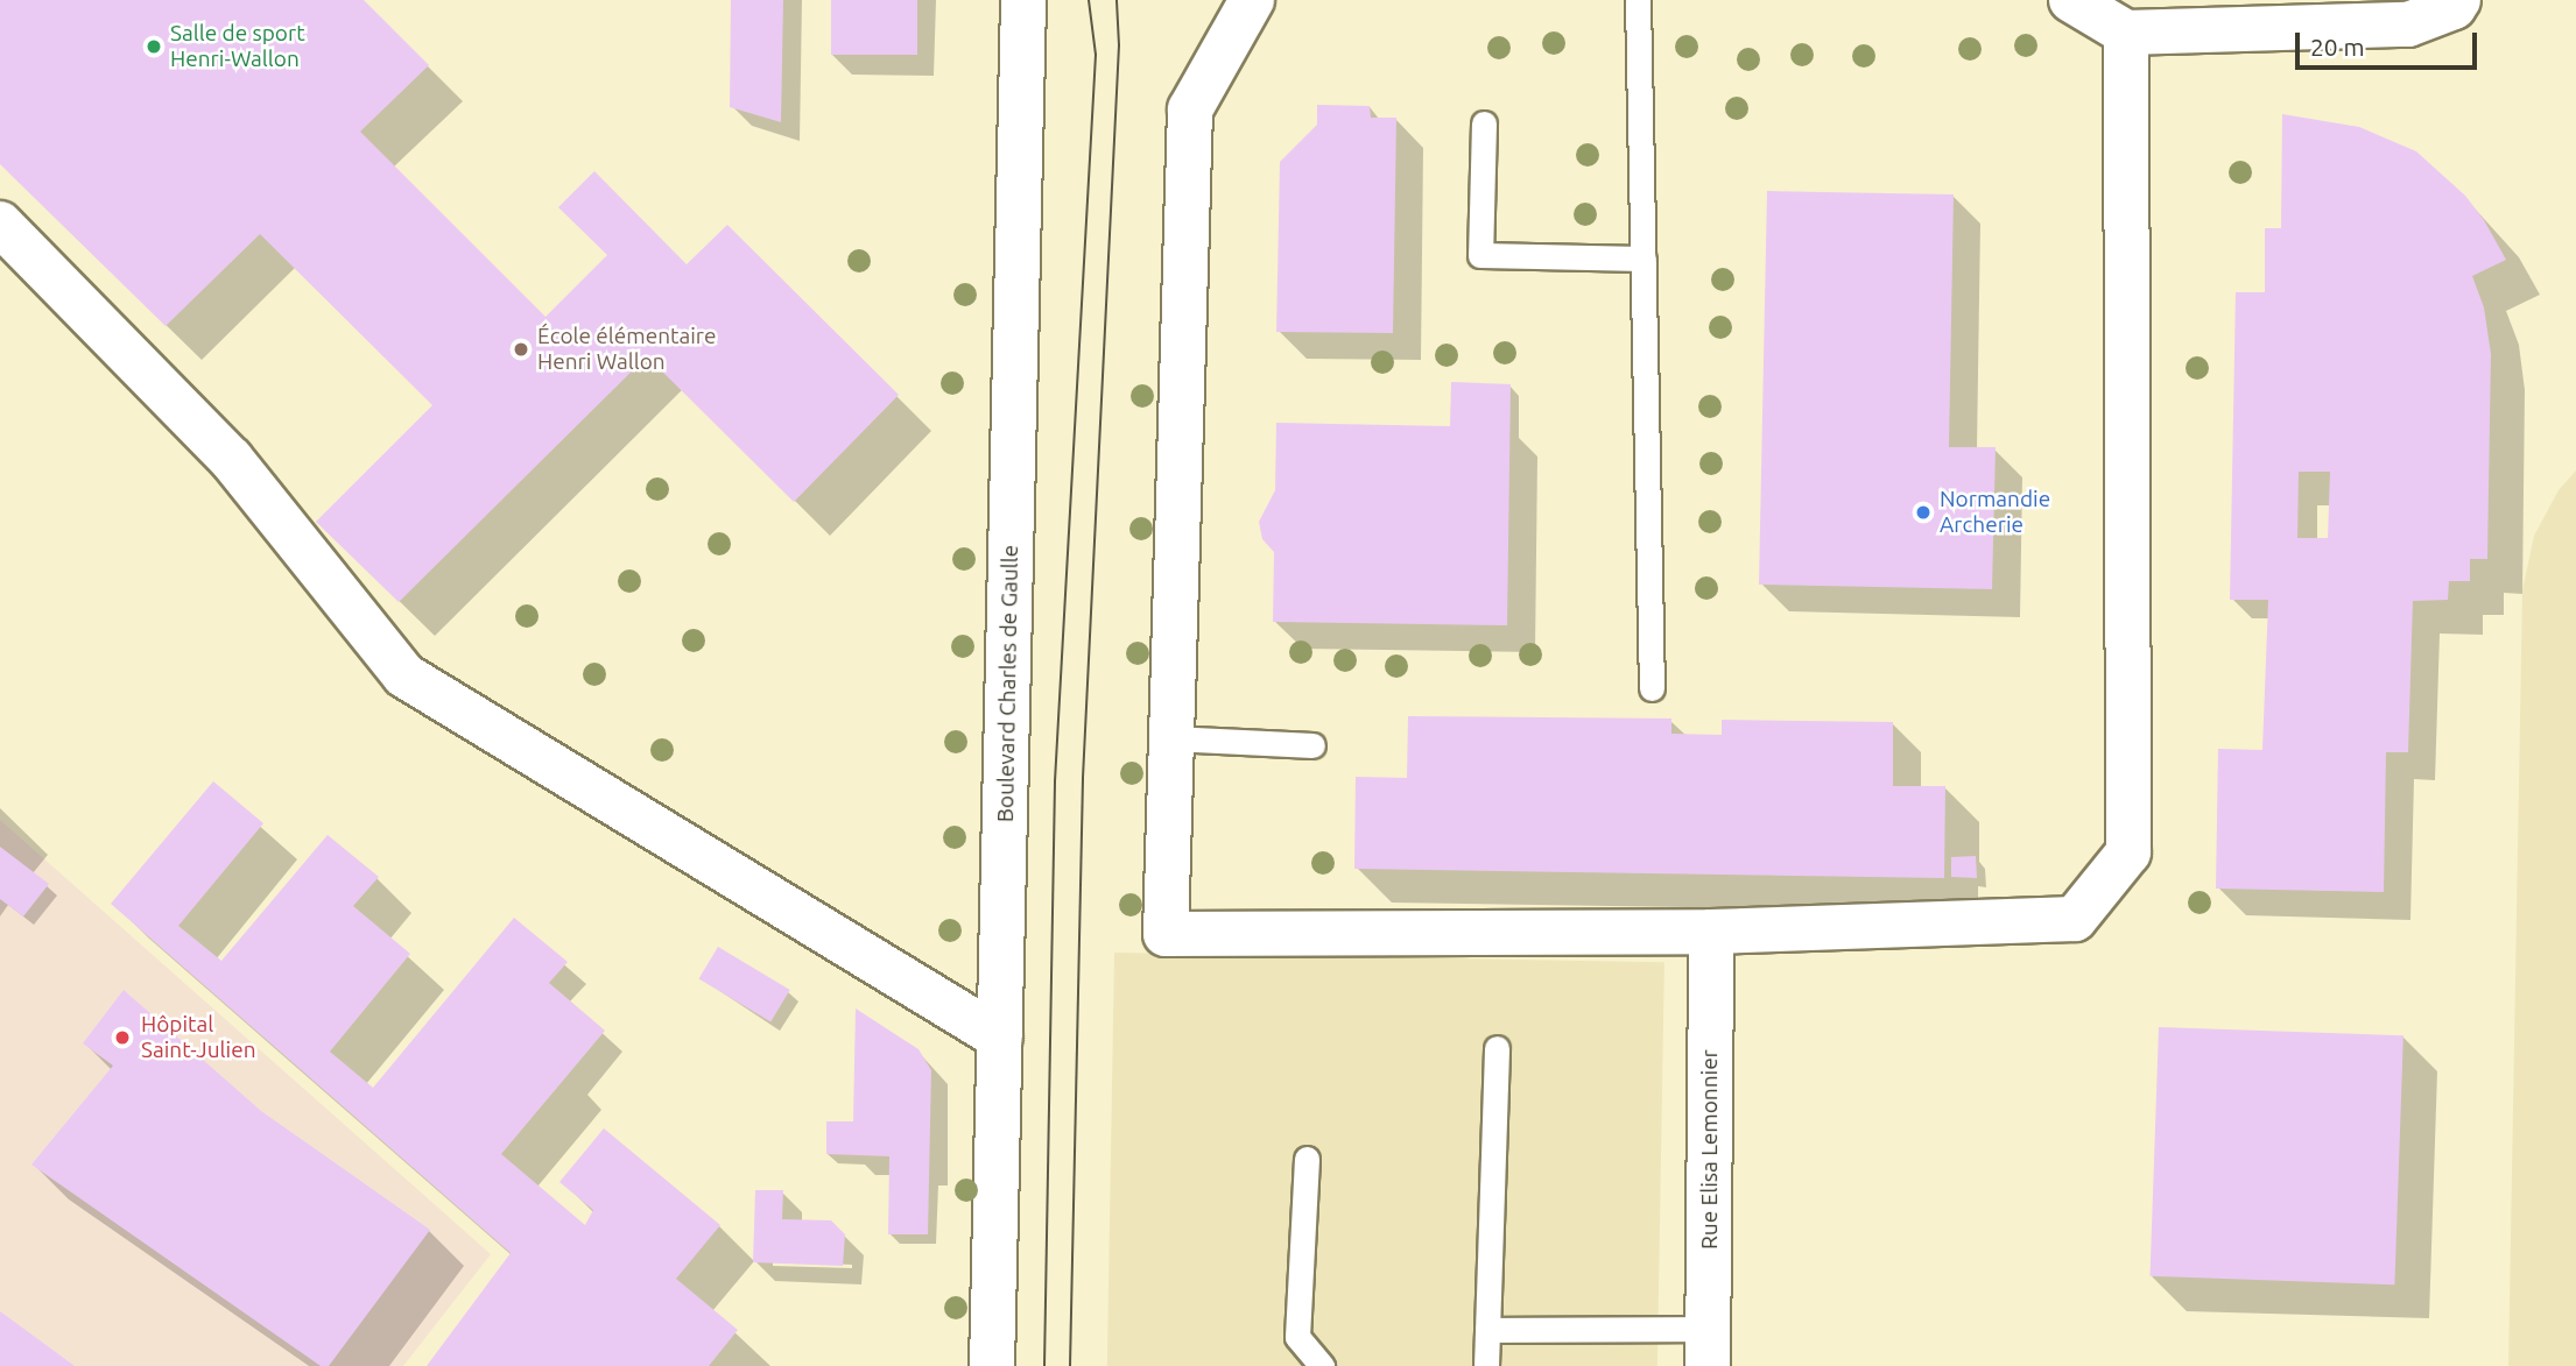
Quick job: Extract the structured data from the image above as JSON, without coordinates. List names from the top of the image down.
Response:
{
  "streets": {
    "street": ["Boulevard Charles de Gaulle", "Rue Elisa Lemonnier"]
  },
  "places": [
    "Salle de sport Henri-Wallon",
    "École élémentaire Henri Wallon",
    "Normandie Archerie",
    "Hôpital Saint-Julien"
  ],
  "scale_bar": "20 m"
}
